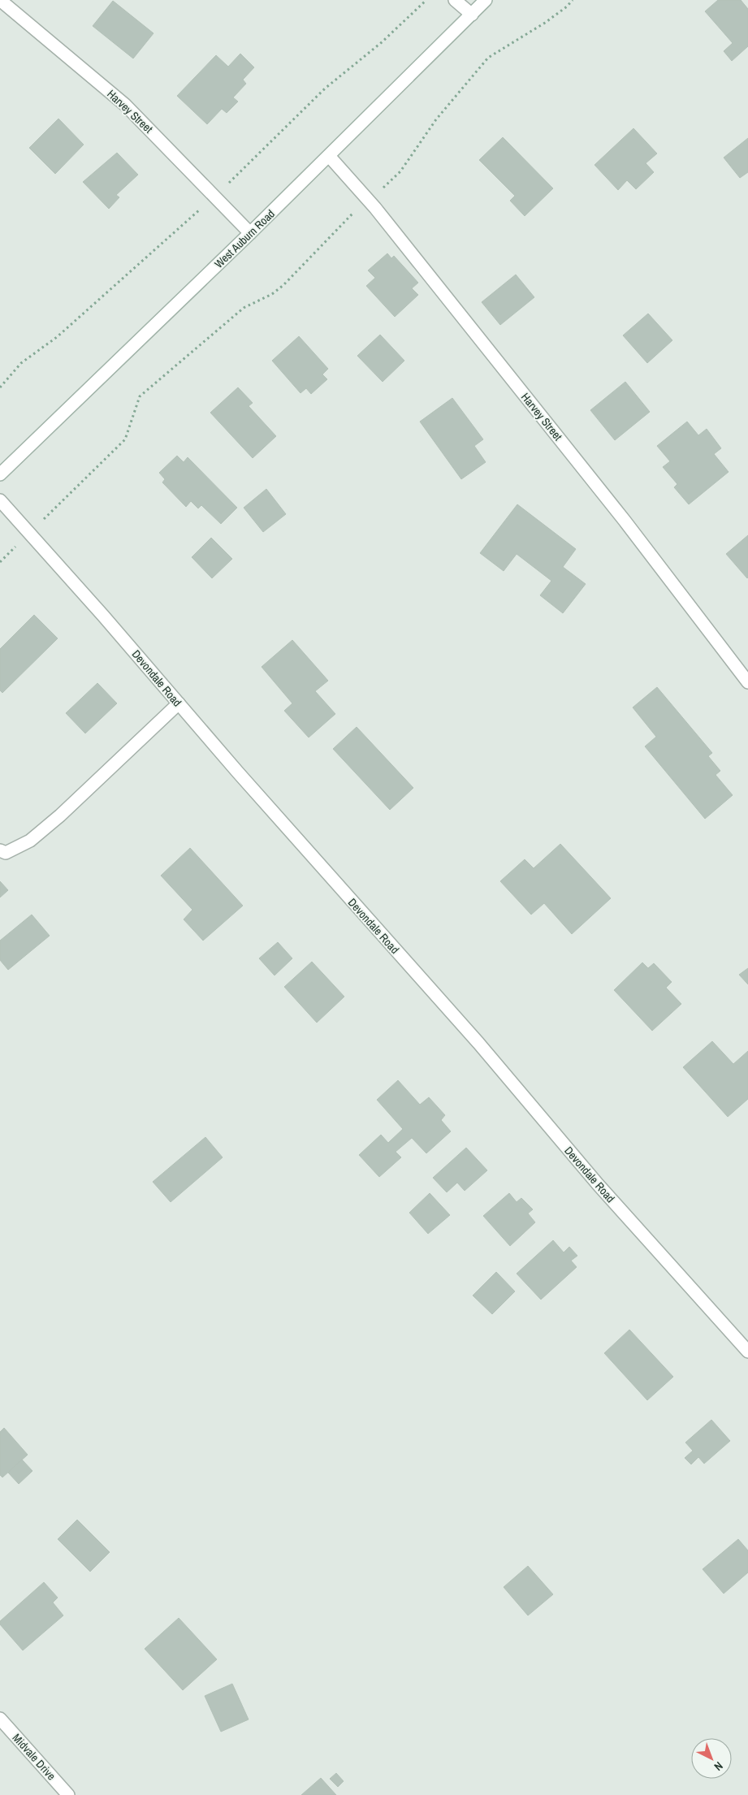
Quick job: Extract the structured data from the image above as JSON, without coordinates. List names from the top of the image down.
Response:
{
  "streets": {
    "street": [
      "Harvey Street",
      "West Auburn Road",
      "Devondale Road",
      "Midvale Drive"
    ]
  },
  "crossings": [
    ["Harvey Street", "West Auburn Road"]
  ],
  "north": "bottom right"
}
